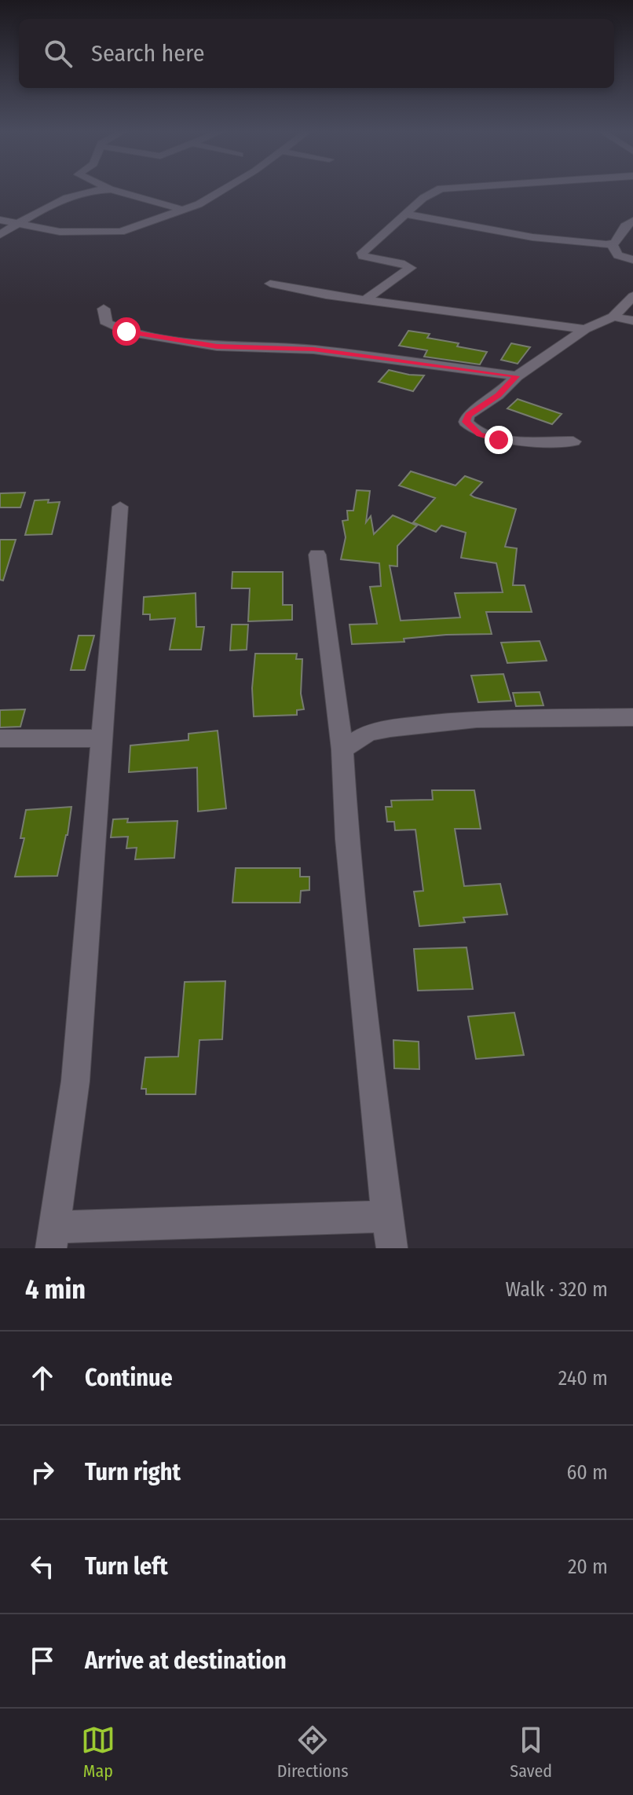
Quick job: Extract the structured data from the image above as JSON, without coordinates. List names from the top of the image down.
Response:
{
  "page": {
    "search": "Search here",
    "heading": ["4 min", "Walk · 320 m"],
    "list": [
      ["Continue", "240 m"],
      ["Turn right", "60 m"],
      ["Turn left", "20 m"],
      "Arrive at destination"
    ],
    "nav": ["Map", "Directions", "Saved"]
  }
}
